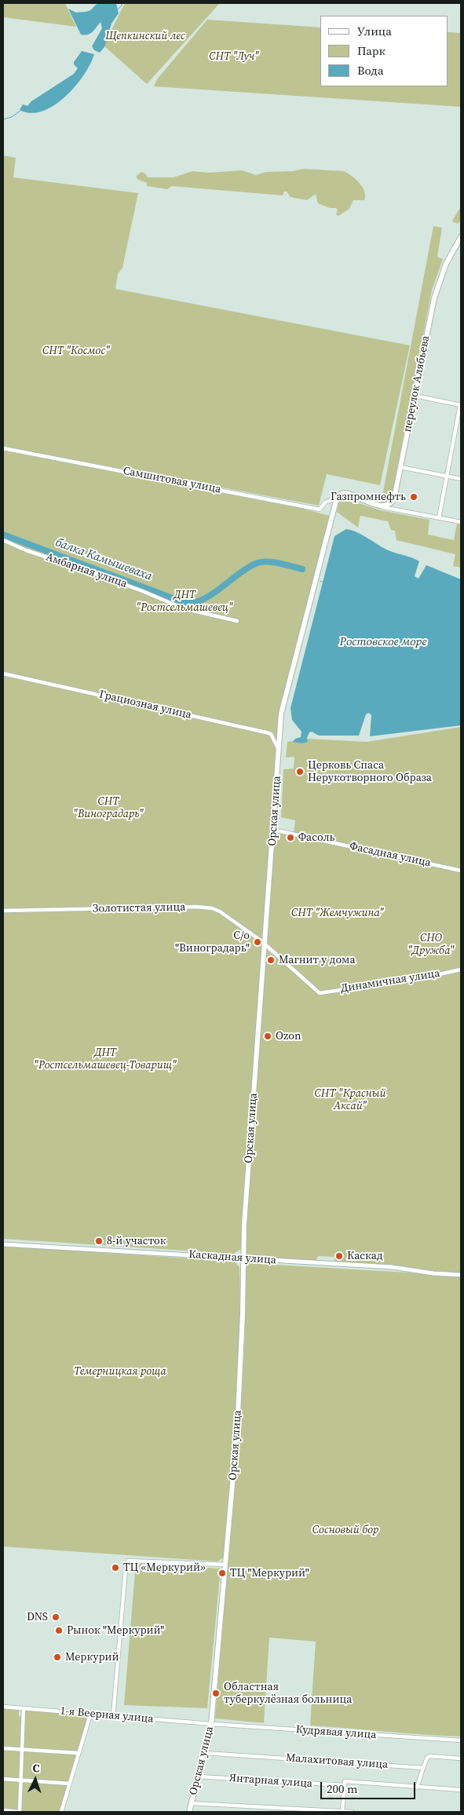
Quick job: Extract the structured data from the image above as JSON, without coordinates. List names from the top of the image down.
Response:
{
  "streets": {
    "main road": ["переулок Алябьева", "Орская улица"],
    "street": [
      "Самшитовая улица",
      "Амбарная улица",
      "Грациозная улица",
      "Фасадная улица",
      "Золотистая улица",
      "Динамичная улица",
      "Каскадная улица",
      "1-я Веерная улица",
      "Кудрявая улица",
      "Малахитовая улица",
      "Янтарная улица"
    ]
  },
  "crossings": [
    ["Самшитовая улица", "Орская улица"],
    ["Грациозная улица", "Орская улица"],
    ["Орская улица", "Фасадная улица"],
    ["Орская улица", "Золотистая улица"],
    ["Орская улица", "Каскадная улица"],
    ["Орская улица", "1-я Веерная улица"],
    ["Орская улица", "Кудрявая улица"],
    ["Орская улица", "Малахитовая улица"],
    ["Орская улица", "Янтарная улица"],
    ["Золотистая улица", "Динамичная улица"],
    ["1-я Веерная улица", "Кудрявая улица"]
  ],
  "water": ["балка Камышеваха", "Ростовское море"],
  "parks": [
    "Щепкинский лес",
    "СНТ \"Луч\"",
    "СНТ \"Космос\"",
    "ДНТ \"Ростсельмашевец\"",
    "СНТ \"Виноградарь\"",
    "СНТ \"Жемчужина\"",
    "СНО \"Дружба\"",
    "ДНТ \"Ростсельмашевец-Товарищ\"",
    "СНТ \"Красный Аксай\"",
    "Темерницкая роща",
    "Сосновый бор"
  ],
  "places": [
    "Газпромнефть",
    "Церковь Спаса Нерукотворного Образа",
    "Фасоль",
    "С/о \"Виноградарь\"",
    "Магнит у дома",
    "Ozon",
    "8-й участок",
    "Каскад",
    "ТЦ «Меркурий»",
    "ТЦ \"Меркурий\"",
    "DNS",
    "Рынок \"Меркурий\"",
    "Меркурий",
    "Областная туберкулёзная больница"
  ],
  "legend": ["Улица", "Парк", "Вода"],
  "scale_bar": "200 m",
  "north": "top"
}
